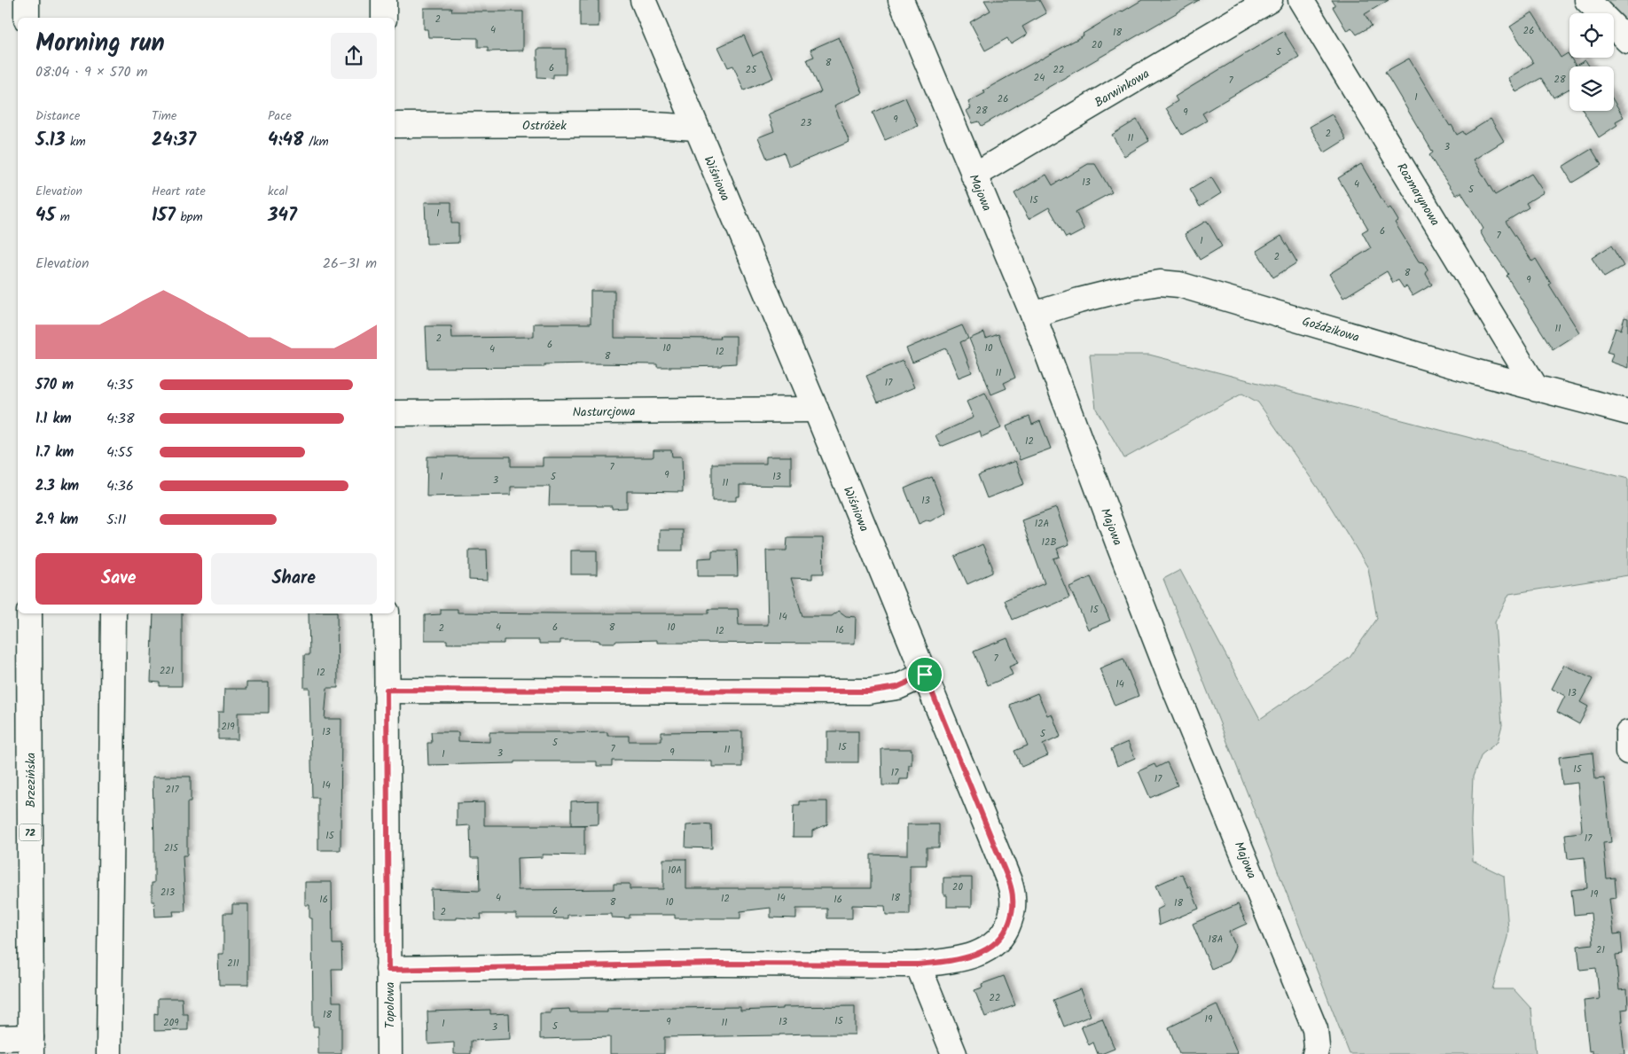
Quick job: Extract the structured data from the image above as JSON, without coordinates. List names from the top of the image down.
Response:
{
  "streets": {
    "street": [
      "Barwinkowa",
      "Ostróżek",
      "Wiśniowa",
      "Majowa",
      "Rozmarynowa",
      "Goździkowa",
      "Nasturcjowa",
      "Brzezińska",
      "72",
      "Topolowa"
    ]
  },
  "crossings": [
    ["Barwinkowa", "Majowa"],
    ["Ostróżek", "Wiśniowa"],
    ["Wiśniowa", "Nasturcjowa"],
    ["Wiśniowa", "Topolowa"],
    ["Majowa", "Goździkowa"],
    ["Rozmarynowa", "Goździkowa"]
  ],
  "house_numbers": [
    "2",
    "4",
    "26",
    "18",
    "20",
    "5",
    "8",
    "6",
    "25",
    "22",
    "24",
    "28",
    "7",
    "1",
    "26",
    "28",
    "9",
    "9",
    "23",
    "2",
    "11",
    "3",
    "13",
    "4",
    "5",
    "15",
    "1",
    "6",
    "7",
    "1",
    "2",
    "8",
    "9",
    "11",
    "2",
    "6",
    "10",
    "10",
    "4",
    "12",
    "8",
    "11",
    "17",
    "12",
    "7",
    "9",
    "1",
    "5",
    "13",
    "3",
    "11",
    "13",
    "12A",
    "12B",
    "15",
    "14",
    "4",
    "6",
    "8",
    "10",
    "2",
    "16",
    "12",
    "7",
    "221",
    "12",
    "14",
    "13",
    "219",
    "13",
    "5",
    "5",
    "15",
    "7",
    "11",
    "9",
    "3",
    "1",
    "15",
    "17",
    "17",
    "14",
    "217",
    "15",
    "17",
    "215",
    "10A",
    "20",
    "213",
    "19",
    "4",
    "14",
    "18",
    "12",
    "16",
    "16",
    "8",
    "10",
    "18",
    "6",
    "2",
    "18A",
    "21",
    "211",
    "22",
    "18",
    "19",
    "15",
    "9",
    "13",
    "209",
    "11",
    "1",
    "5",
    "3"
  ],
  "page": {
    "heading": ["Morning run", "08:04 · 9 × 570 m"],
    "stats": [
      ["Distance", "5.13 km"],
      ["Time", "24:37"],
      ["Pace", "4:48 /km"],
      ["Elevation", "45 m"],
      ["Heart rate", "157 bpm"],
      ["kcal", "347"]
    ],
    "chart": ["Elevation", "26–31 m"],
    "list": [
      {
        "name": "570 m",
        "note": "4:35"
      },
      {
        "name": "1.1 km",
        "note": "4:38"
      },
      {
        "name": "1.7 km",
        "note": "4:55"
      },
      {
        "name": "2.3 km",
        "note": "4:36"
      },
      {
        "name": "2.9 km",
        "note": "5:11"
      }
    ],
    "buttons": ["Save", "Share"]
  }
}
